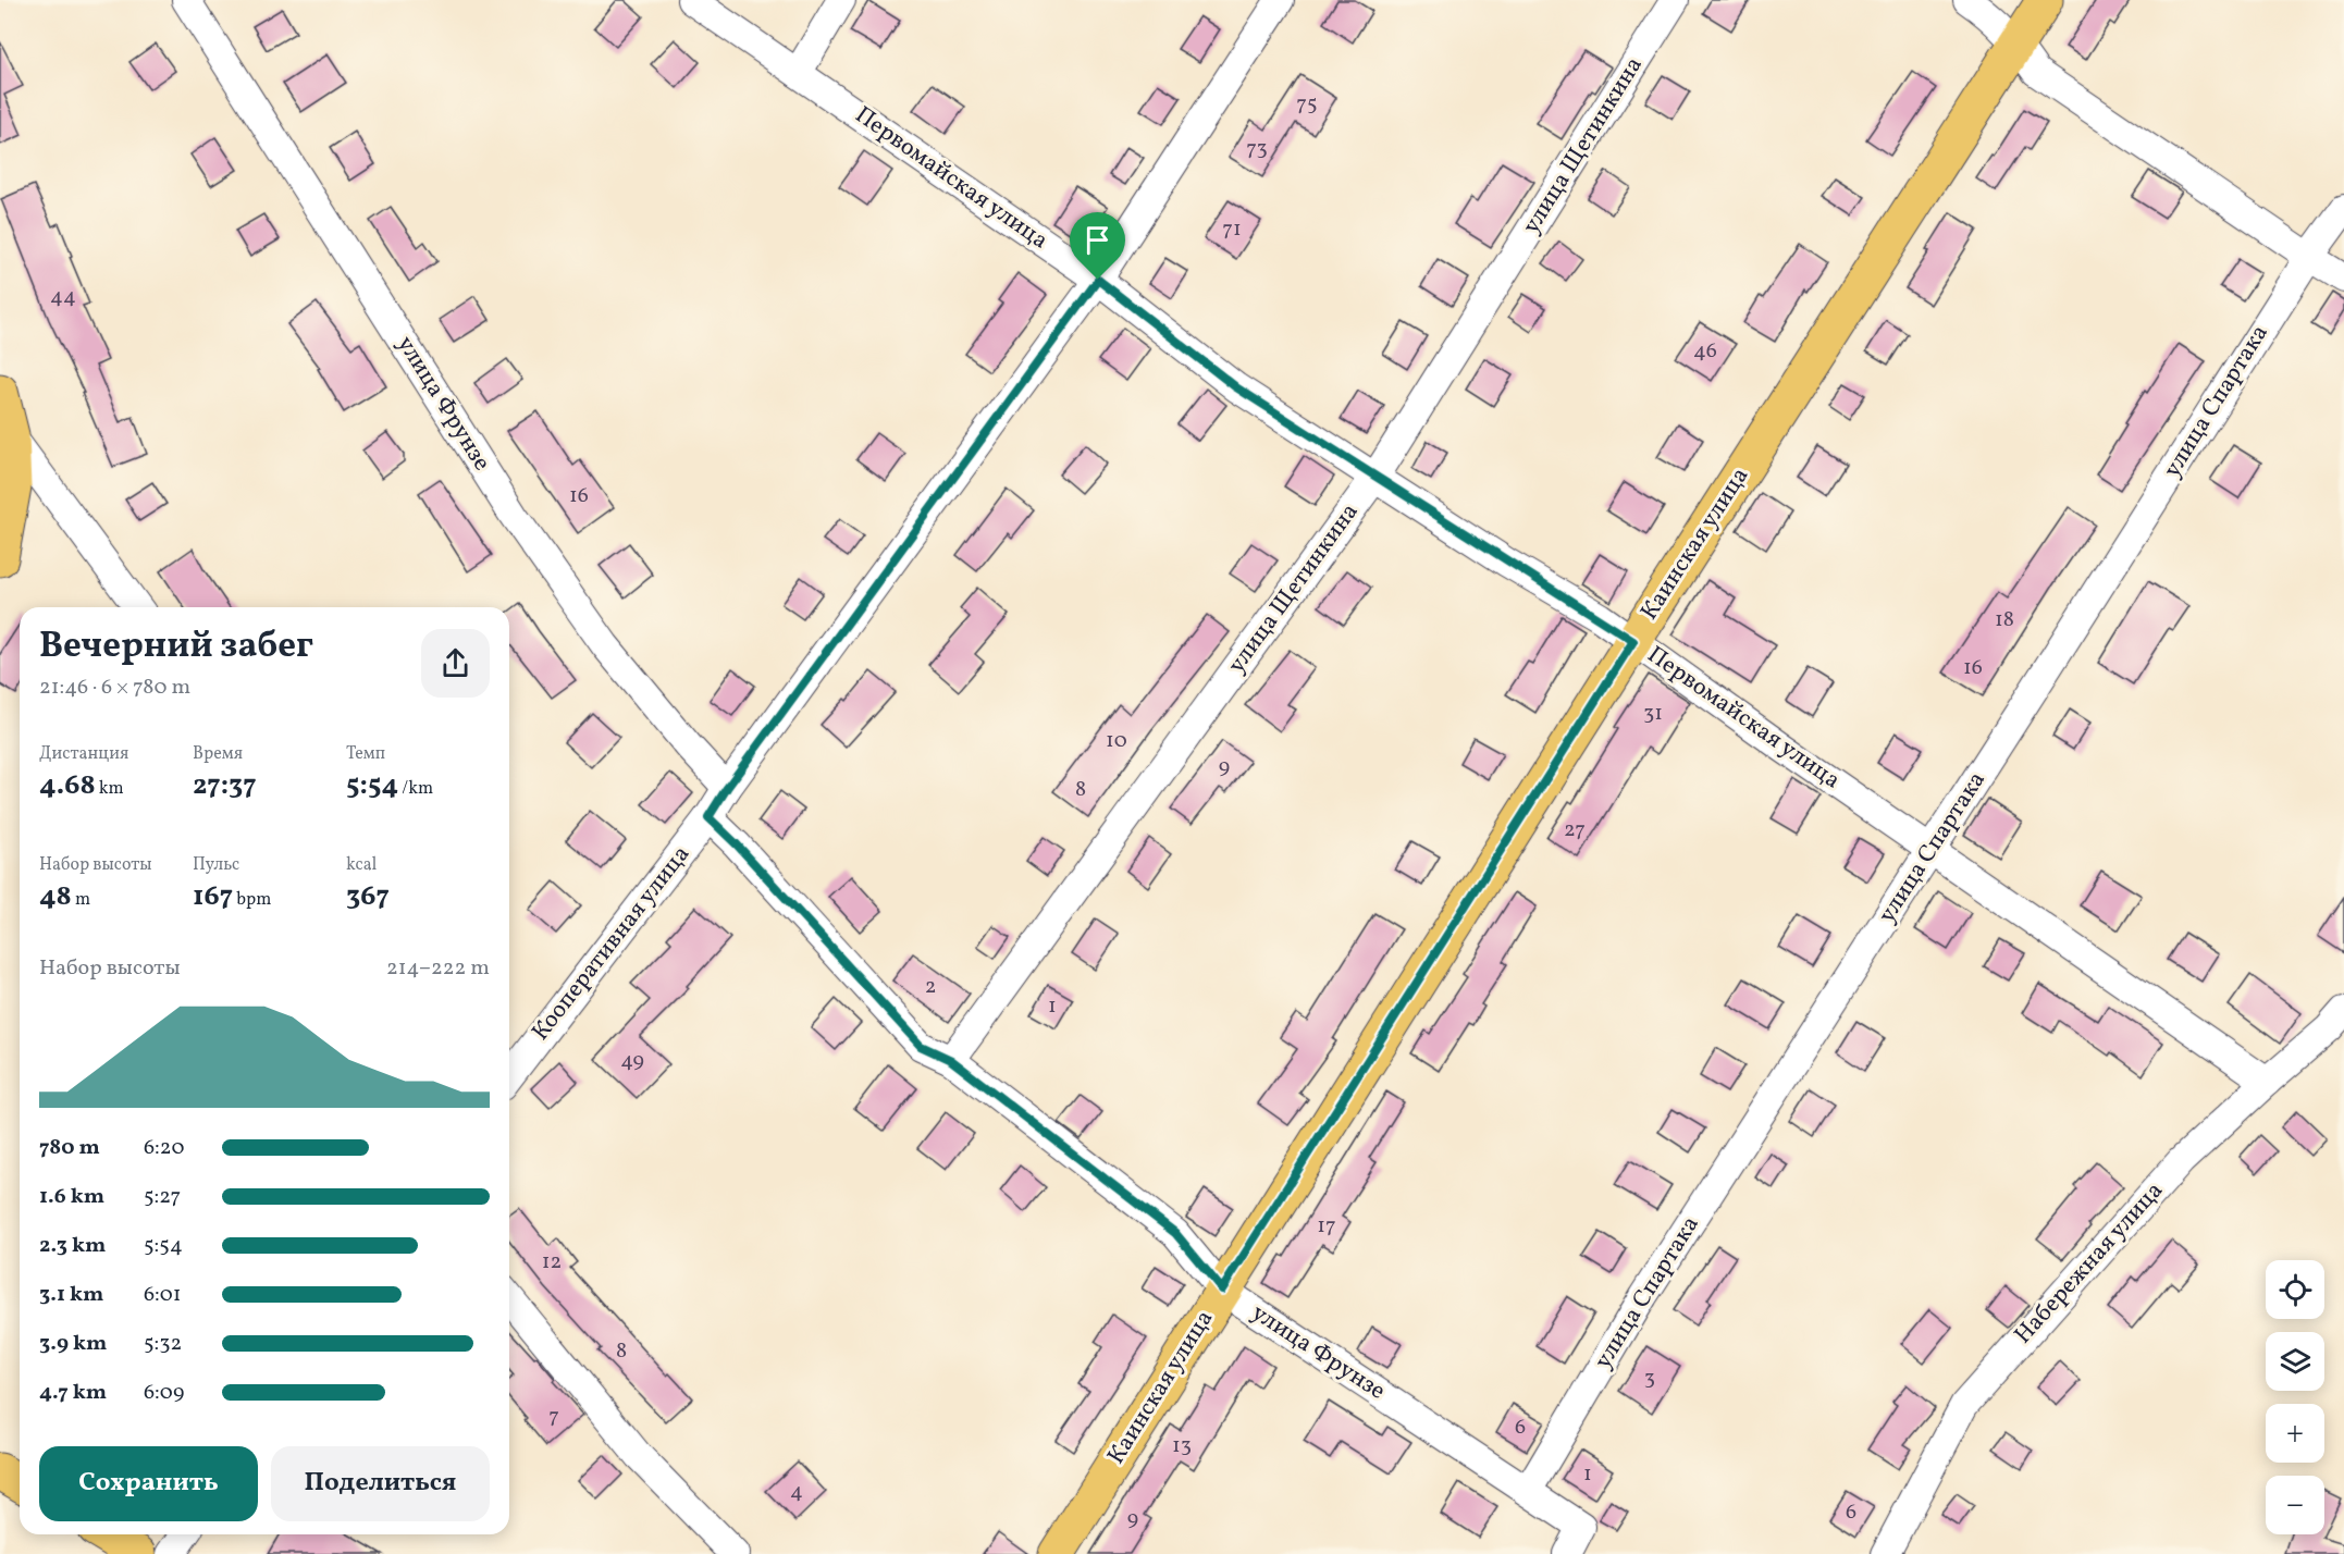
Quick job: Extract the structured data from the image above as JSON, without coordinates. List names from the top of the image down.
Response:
{
  "streets": {
    "main road": ["Каинская улица"],
    "street": [
      "улица Щетинкина",
      "Первомайская улица",
      "улица Спартака",
      "улица Фрунзе",
      "Кооперативная улица",
      "Набережная улица"
    ]
  },
  "crossings": [
    ["улица Щетинкина", "Первомайская улица"],
    ["улица Щетинкина", "улица Фрунзе"],
    ["Первомайская улица", "улица Спартака"],
    ["Первомайская улица", "Каинская улица"],
    ["Первомайская улица", "Кооперативная улица"],
    ["Первомайская улица", "Набережная улица"],
    ["улица Спартака", "улица Фрунзе"],
    ["улица Фрунзе", "Каинская улица"],
    ["улица Фрунзе", "Кооперативная улица"]
  ],
  "house_numbers": [
    "75",
    "73",
    "71",
    "44",
    "46",
    "16",
    "18",
    "16",
    "31",
    "10",
    "9",
    "8",
    "27",
    "2",
    "1",
    "49",
    "17",
    "12",
    "8",
    "3",
    "7",
    "6",
    "13",
    "1",
    "4",
    "6",
    "9"
  ],
  "page": {
    "heading": ["Вечерний забег", "21:46 · 6 × 780 m"],
    "stats": [
      ["Дистанция", "4.68 km"],
      ["Время", "27:37"],
      ["Темп", "5:54 /km"],
      ["Набор высоты", "48 m"],
      ["Пульс", "167 bpm"],
      ["kcal", "367"]
    ],
    "chart": ["Набор высоты", "214–222 m"],
    "list": [
      {
        "name": "780 m",
        "note": "6:20"
      },
      {
        "name": "1.6 km",
        "note": "5:27"
      },
      {
        "name": "2.3 km",
        "note": "5:54"
      },
      {
        "name": "3.1 km",
        "note": "6:01"
      },
      {
        "name": "3.9 km",
        "note": "5:32"
      },
      {
        "name": "4.7 km",
        "note": "6:09"
      }
    ],
    "map_buttons": ["+", "−"],
    "buttons": ["Сохранить", "Поделиться"]
  }
}
